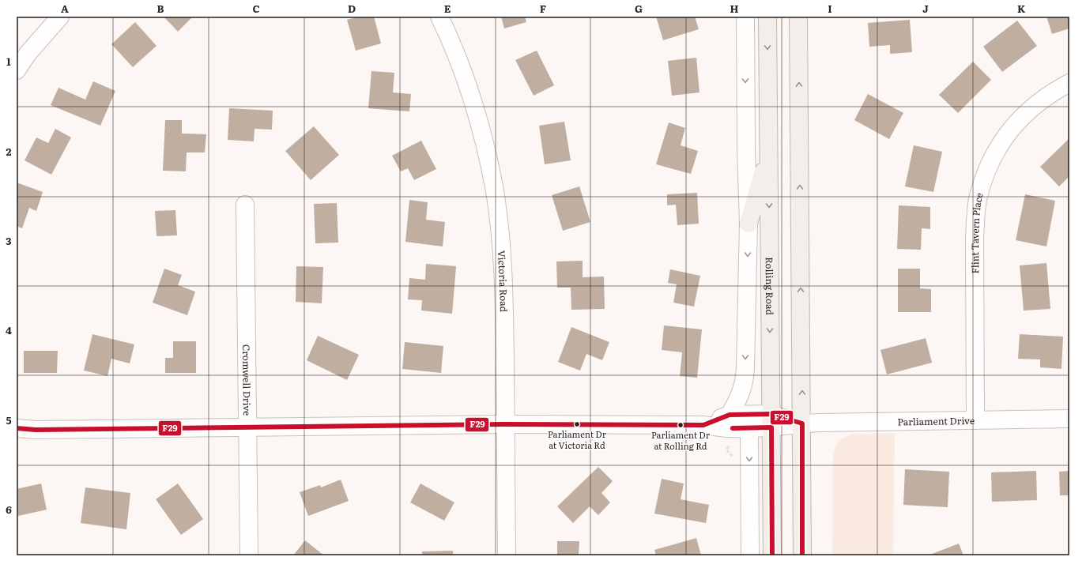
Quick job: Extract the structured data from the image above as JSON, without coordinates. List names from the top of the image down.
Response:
{
  "streets": {
    "main road": ["Rolling Road"],
    "street": [
      "Flint Tavern Place",
      "Victoria Road",
      "Cromwell Drive",
      "Parliament Drive"
    ]
  },
  "crossings": [
    ["Flint Tavern Place", "Parliament Drive"],
    ["Victoria Road", "Parliament Drive"],
    ["Rolling Road", "Parliament Drive"],
    ["Cromwell Drive", "Parliament Drive"]
  ],
  "places": ["Parliament Dr at Victoria Rd", "Parliament Dr at Rolling Rd"],
  "lines": ["transit line F29"],
  "grid": {
    "columns": [
      "A",
      "B",
      "C",
      "D",
      "E",
      "F",
      "G",
      "H",
      "I",
      "J",
      "K"
    ],
    "rows": [
      "1",
      "2",
      "3",
      "4",
      "5",
      "6"
    ]
  }
}
